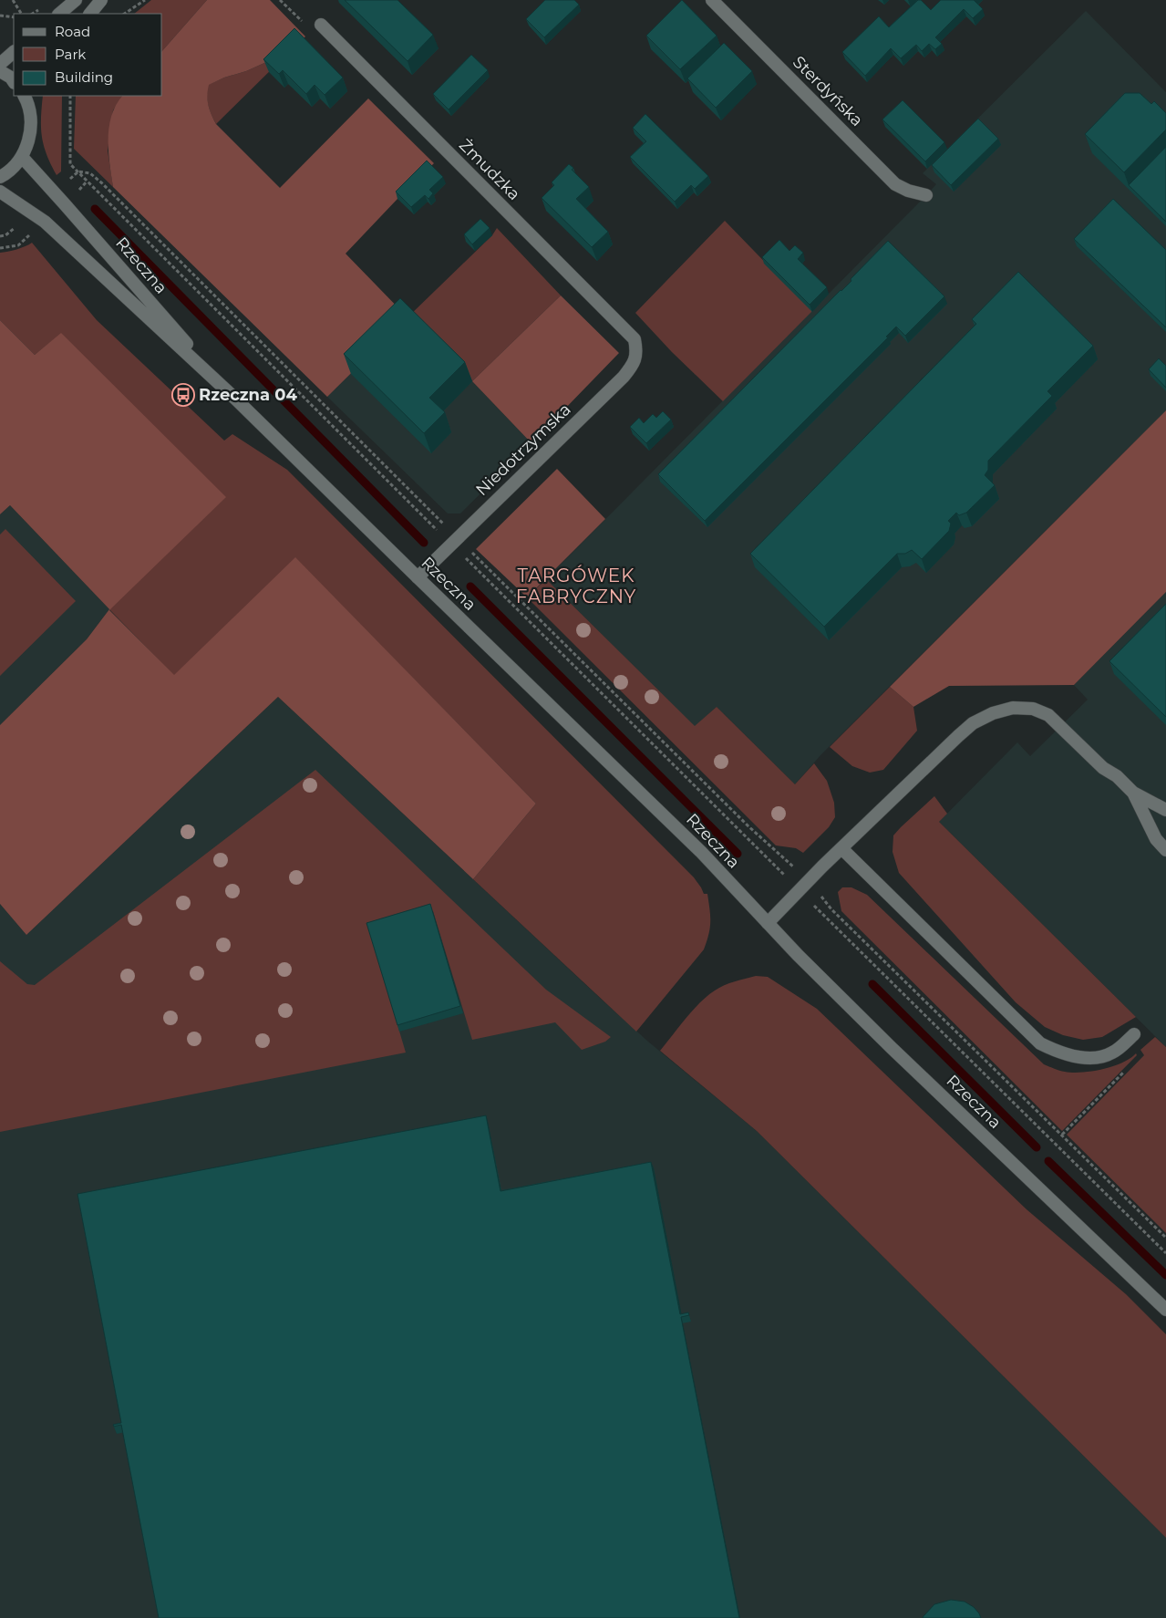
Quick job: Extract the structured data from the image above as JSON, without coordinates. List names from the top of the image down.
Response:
{
  "streets": {
    "street": [
      "Sterdyńska",
      "Żmudzka",
      "Rzeczna",
      "Niedotrzymska"
    ]
  },
  "crossings": [
    ["Żmudzka", "Niedotrzymska"],
    ["Rzeczna", "Niedotrzymska"]
  ],
  "districts": ["TARGÓWEK FABRYCZNY"],
  "places": {
    "bus stop": ["Rzeczna 04"]
  },
  "legend": ["Road", "Park", "Building"]
}
